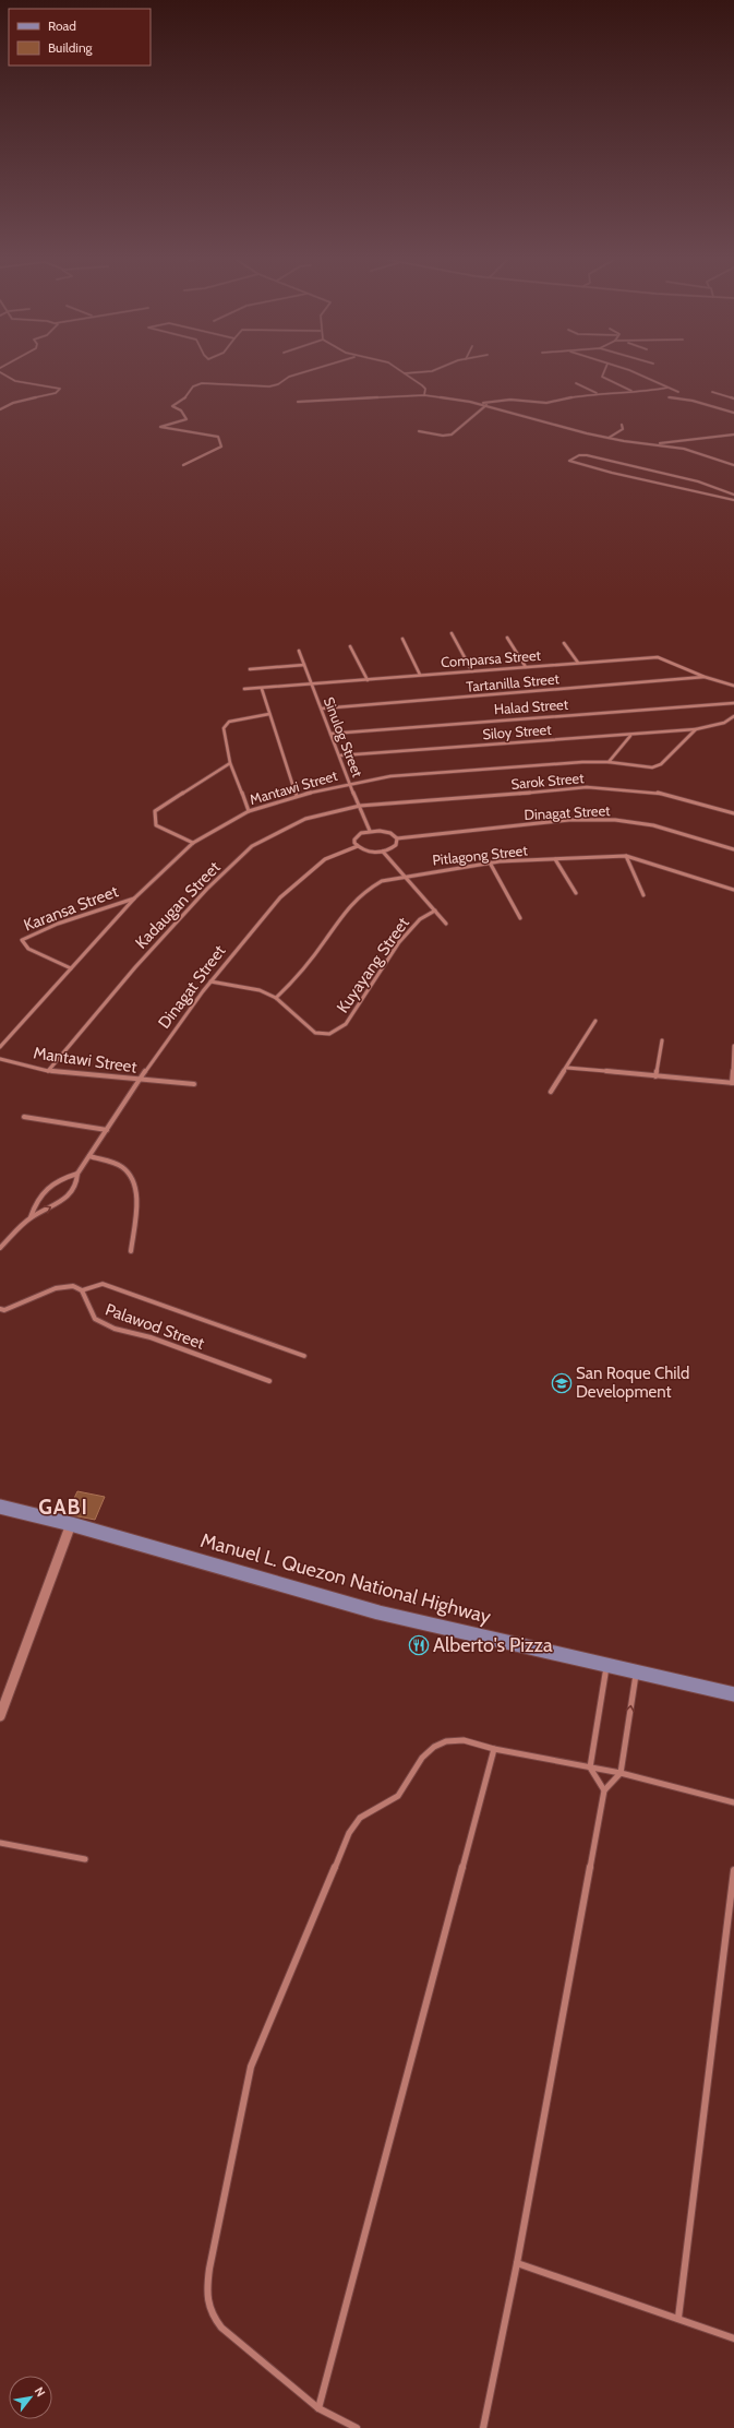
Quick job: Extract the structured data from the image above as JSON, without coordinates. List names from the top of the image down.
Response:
{
  "streets": {
    "main road": ["Manuel L. Quezon National Highway"],
    "street": [
      "Comparsa Street",
      "Tartanilla Street",
      "Halad Street",
      "Siloy Street",
      "Sinulog Street",
      "Sarok Street",
      "Mantawi Street",
      "Dinagat Street",
      "Pitlagong Street",
      "Kadaugan Street",
      "Karansa Street",
      "Kuyayang Street",
      "Palawod Street"
    ]
  },
  "crossings": [
    ["Comparsa Street", "Tartanilla Street"],
    ["Comparsa Street", "Sinulog Street"],
    ["Tartanilla Street", "Sinulog Street"],
    ["Halad Street", "Sinulog Street"],
    ["Siloy Street", "Sinulog Street"],
    ["Siloy Street", "Mantawi Street"],
    ["Sinulog Street", "Sarok Street"],
    ["Sinulog Street", "Mantawi Street"],
    ["Sinulog Street", "Kadaugan Street"],
    ["Sarok Street", "Kadaugan Street"],
    ["Mantawi Street", "Dinagat Street"],
    ["Mantawi Street", "Kadaugan Street"],
    ["Mantawi Street", "Karansa Street"],
    ["Pitlagong Street", "Kuyayang Street"]
  ],
  "districts": ["GABI"],
  "places": {
    "school or university": ["San Roque Child Development"],
    "restaurant": ["Alberto's Pizza"]
  },
  "legend": ["Road", "Building"],
  "north": "top right"
}
